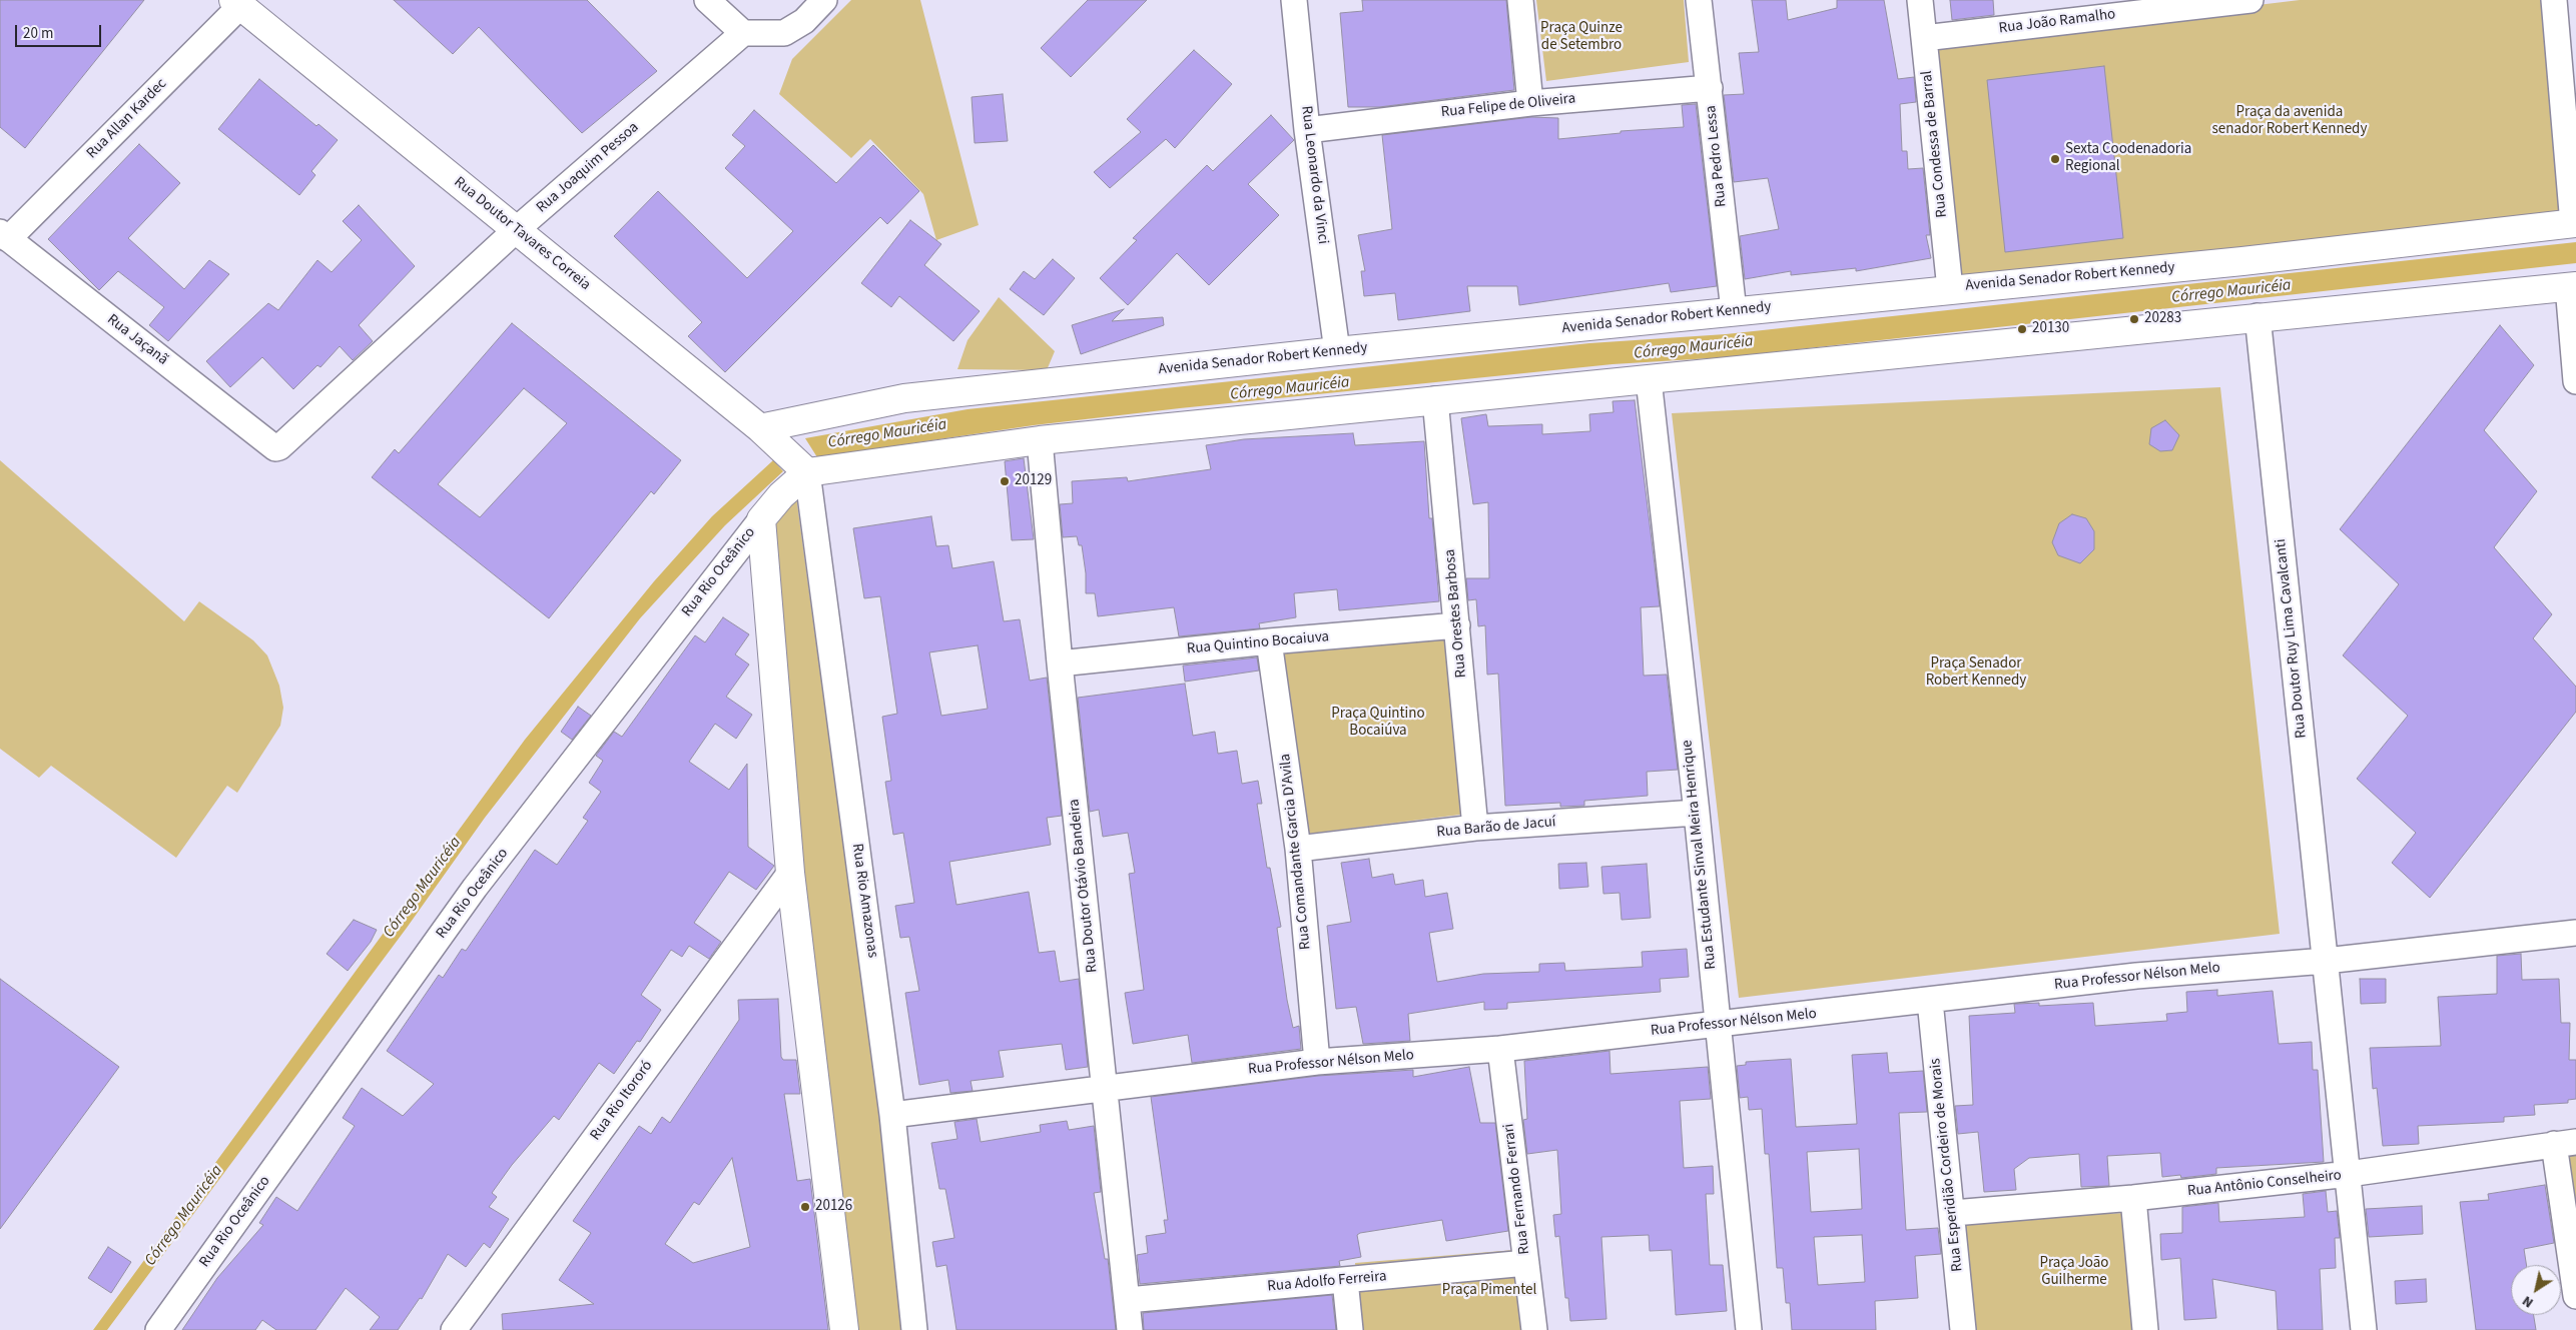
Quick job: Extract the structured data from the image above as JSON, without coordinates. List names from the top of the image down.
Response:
{
  "streets": {
    "street": [
      "Rua João Ramalho",
      "Rua Felipe de Oliveira",
      "Rua Allan Kardec",
      "Rua Condessa de Barral",
      "Rua Pedro Lessa",
      "Rua Joaquim Pessoa",
      "Rua Leonardo da Vinci",
      "Rua Doutor Tavares Correia",
      "Avenida Senador Robert Kennedy",
      "Rua Jaçanã",
      "Rua Rio Oceânico",
      "Rua Orestes Barbosa",
      "Rua Doutor Ruy Lima Cavalcanti",
      "Rua Quintino Bocaiuva",
      "Rua Barão de Jacuí",
      "Rua Comandante Garcia D'Avila",
      "Rua Estudante Sinval Meira Henrique",
      "Rua Doutor Otávio Bandeira",
      "Rua Rio Amazonas",
      "Rua Professor Nélson Melo",
      "Rua Rio Itororó",
      "Rua Esperidião Cordeiro de Morais",
      "Rua Antônio Conselheiro",
      "Rua Fernando Ferrari",
      "Rua Adolfo Ferreira"
    ]
  },
  "crossings": [
    ["Rua João Ramalho", "Rua Condessa de Barral"],
    ["Rua Felipe de Oliveira", "Rua Pedro Lessa"],
    ["Rua Felipe de Oliveira", "Rua Leonardo da Vinci"],
    ["Rua Allan Kardec", "Rua Doutor Tavares Correia"],
    ["Rua Allan Kardec", "Rua Jaçanã"],
    ["Rua Condessa de Barral", "Avenida Senador Robert Kennedy"],
    ["Rua Pedro Lessa", "Avenida Senador Robert Kennedy"],
    ["Rua Joaquim Pessoa", "Rua Doutor Tavares Correia"],
    ["Rua Joaquim Pessoa", "Rua Jaçanã"],
    ["Rua Leonardo da Vinci", "Avenida Senador Robert Kennedy"],
    ["Rua Doutor Tavares Correia", "Avenida Senador Robert Kennedy"],
    ["Rua Doutor Tavares Correia", "Rua Rio Oceânico"],
    ["Rua Doutor Tavares Correia", "Rua Rio Amazonas"],
    ["Rua Rio Oceânico", "Rua Rio Amazonas"],
    ["Rua Orestes Barbosa", "Rua Quintino Bocaiuva"],
    ["Rua Orestes Barbosa", "Rua Barão de Jacuí"],
    ["Rua Doutor Ruy Lima Cavalcanti", "Rua Professor Nélson Melo"],
    ["Rua Doutor Ruy Lima Cavalcanti", "Rua Antônio Conselheiro"],
    ["Rua Quintino Bocaiuva", "Rua Comandante Garcia D'Avila"],
    ["Rua Quintino Bocaiuva", "Rua Doutor Otávio Bandeira"],
    ["Rua Barão de Jacuí", "Rua Comandante Garcia D'Avila"],
    ["Rua Barão de Jacuí", "Rua Estudante Sinval Meira Henrique"],
    ["Rua Comandante Garcia D'Avila", "Rua Professor Nélson Melo"],
    ["Rua Estudante Sinval Meira Henrique", "Rua Professor Nélson Melo"],
    ["Rua Doutor Otávio Bandeira", "Rua Professor Nélson Melo"],
    ["Rua Doutor Otávio Bandeira", "Rua Adolfo Ferreira"],
    ["Rua Rio Amazonas", "Rua Professor Nélson Melo"],
    ["Rua Professor Nélson Melo", "Rua Esperidião Cordeiro de Morais"],
    ["Rua Professor Nélson Melo", "Rua Fernando Ferrari"],
    ["Rua Esperidião Cordeiro de Morais", "Rua Antônio Conselheiro"],
    ["Rua Fernando Ferrari", "Rua Adolfo Ferreira"]
  ],
  "water": ["Córrego Mauricéia"],
  "parks": [
    "Praça Quinze de Setembro",
    "Praça da avenida senador Robert Kennedy",
    "Praça Senador Robert Kennedy",
    "Praça Quintino Bocaiúva",
    "Praça João Guilherme",
    "Praça Pimentel"
  ],
  "places": [
    "Sexta Coodenadoria Regional",
    "20283",
    "20130",
    "20129",
    "20126"
  ],
  "scale_bar": "20 m",
  "north": "bottom left"
}
